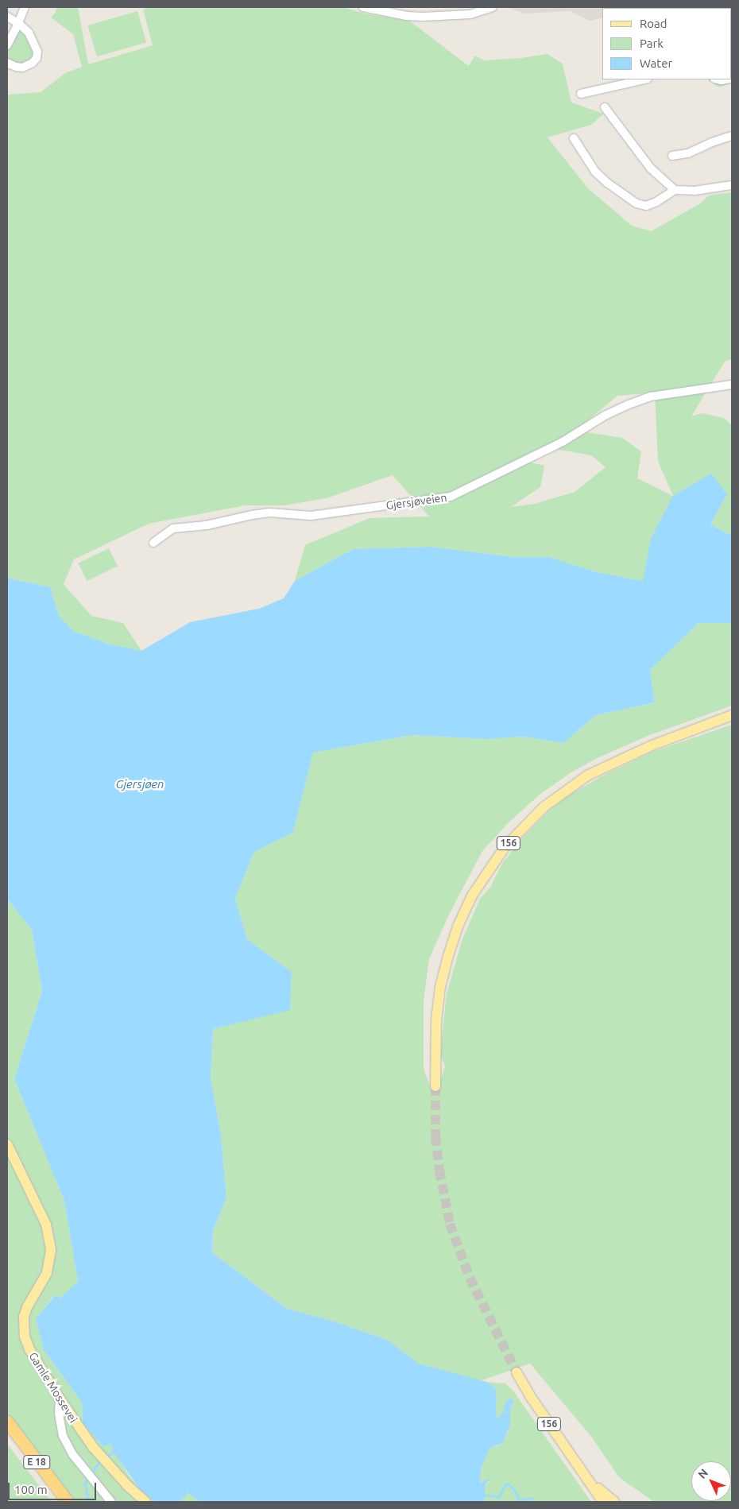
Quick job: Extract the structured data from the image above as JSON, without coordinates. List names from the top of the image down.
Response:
{
  "streets": {
    "highway": ["E 18"],
    "main road": ["156", "Gamle Mossevei"],
    "street": ["Gjersjøveien"]
  },
  "water": ["Gjersjøen"],
  "legend": ["Road", "Park", "Water"],
  "scale_bar": "100 m",
  "north": "top left"
}
